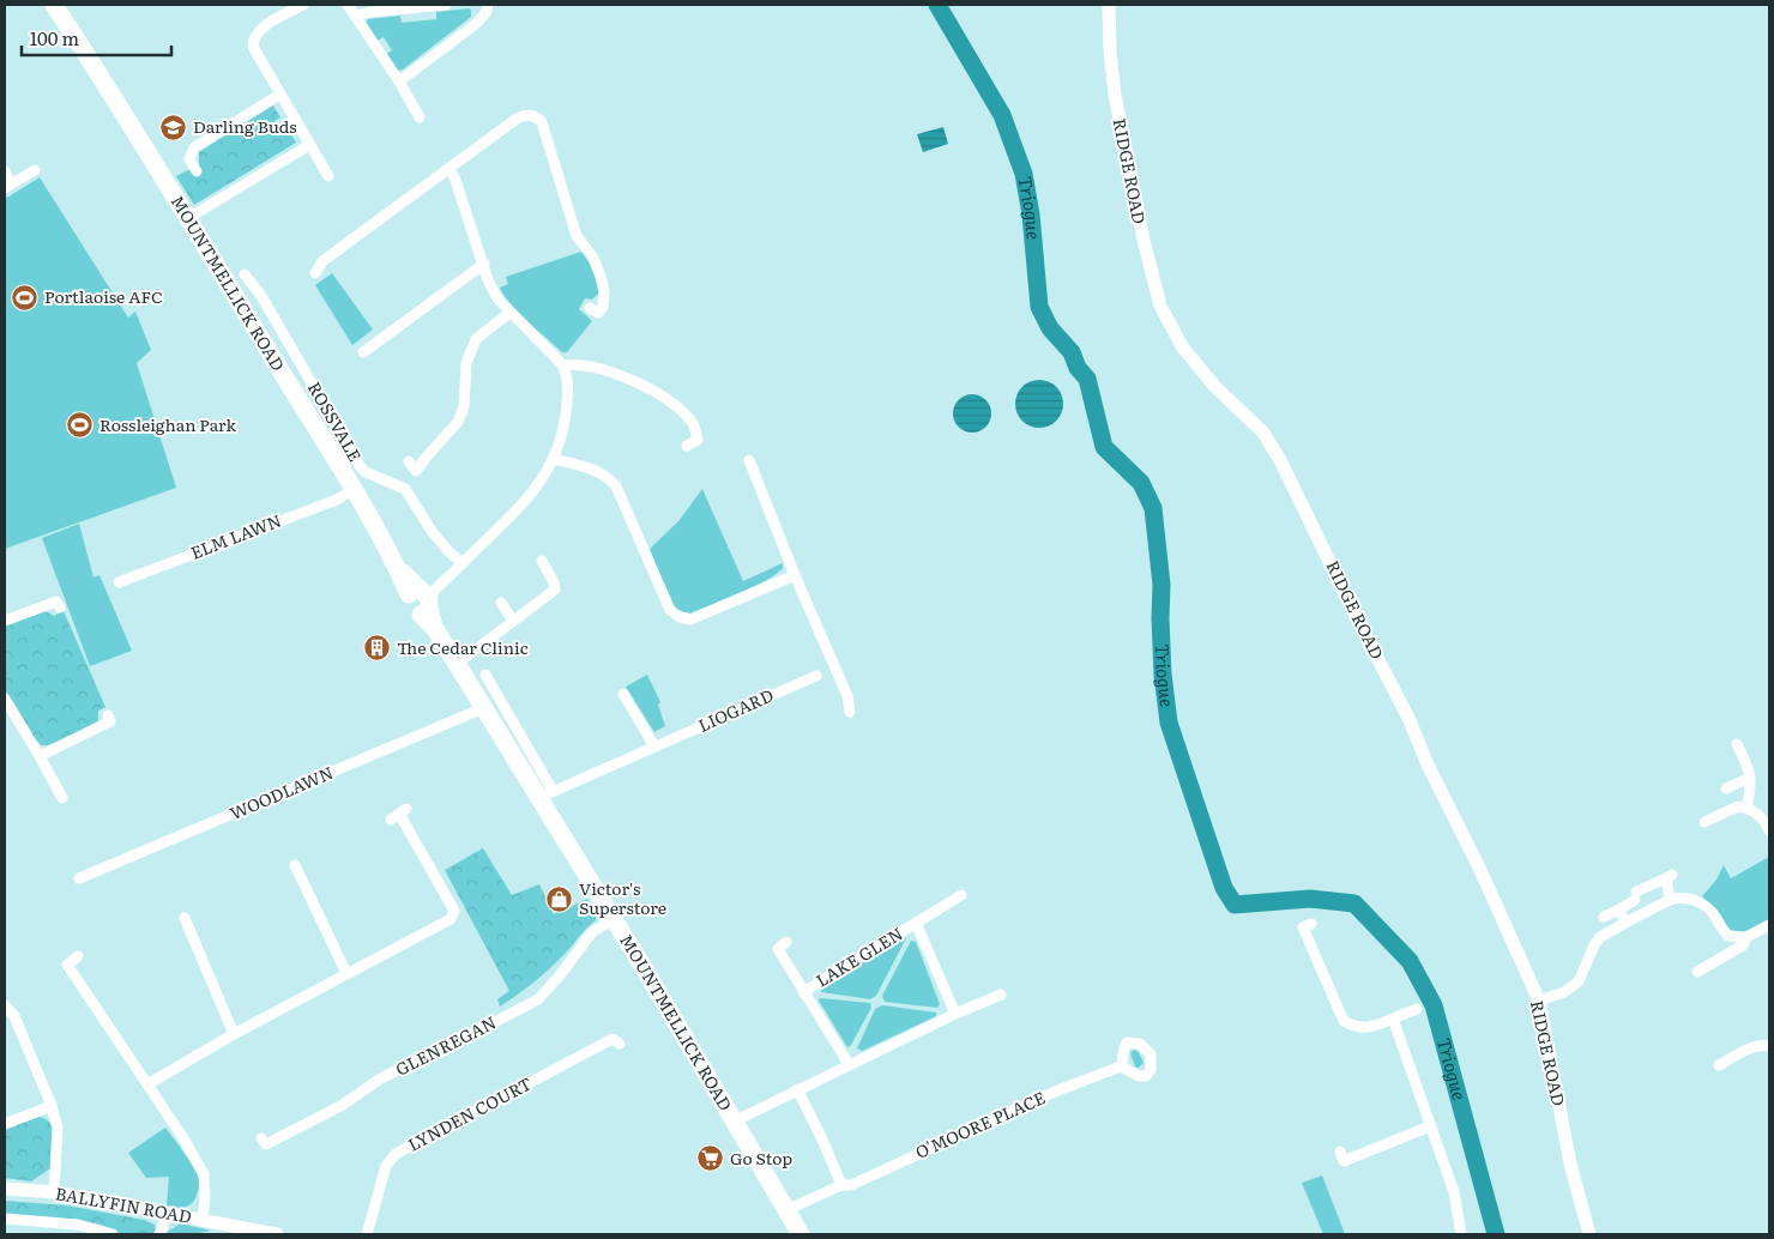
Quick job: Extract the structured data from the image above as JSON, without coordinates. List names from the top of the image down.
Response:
{
  "streets": {
    "main road": ["MOUNTMELLICK ROAD"],
    "street": [
      "RIDGE ROAD",
      "ROSSVALE",
      "ELM LAWN",
      "LIOGARD",
      "WOODLAWN",
      "LAKE GLEN",
      "GLENREGAN",
      "LYNDEN COURT",
      "O'MOORE PLACE",
      "BALLYFIN ROAD"
    ]
  },
  "crossings": [
    ["MOUNTMELLICK ROAD", "ELM LAWN"],
    ["MOUNTMELLICK ROAD", "LIOGARD"],
    ["MOUNTMELLICK ROAD", "WOODLAWN"],
    ["MOUNTMELLICK ROAD", "GLENREGAN"],
    ["MOUNTMELLICK ROAD", "O'MOORE PLACE"]
  ],
  "water": ["Triogue"],
  "places": {
    "school or university": ["Darling Buds"],
    "sports": ["Portlaoise AFC", "Rossleighan Park"],
    "building": ["The Cedar Clinic"],
    "shop": ["Victor's Superstore"],
    "supermarket": ["Go Stop"]
  },
  "scale_bar": "100 m"
}
